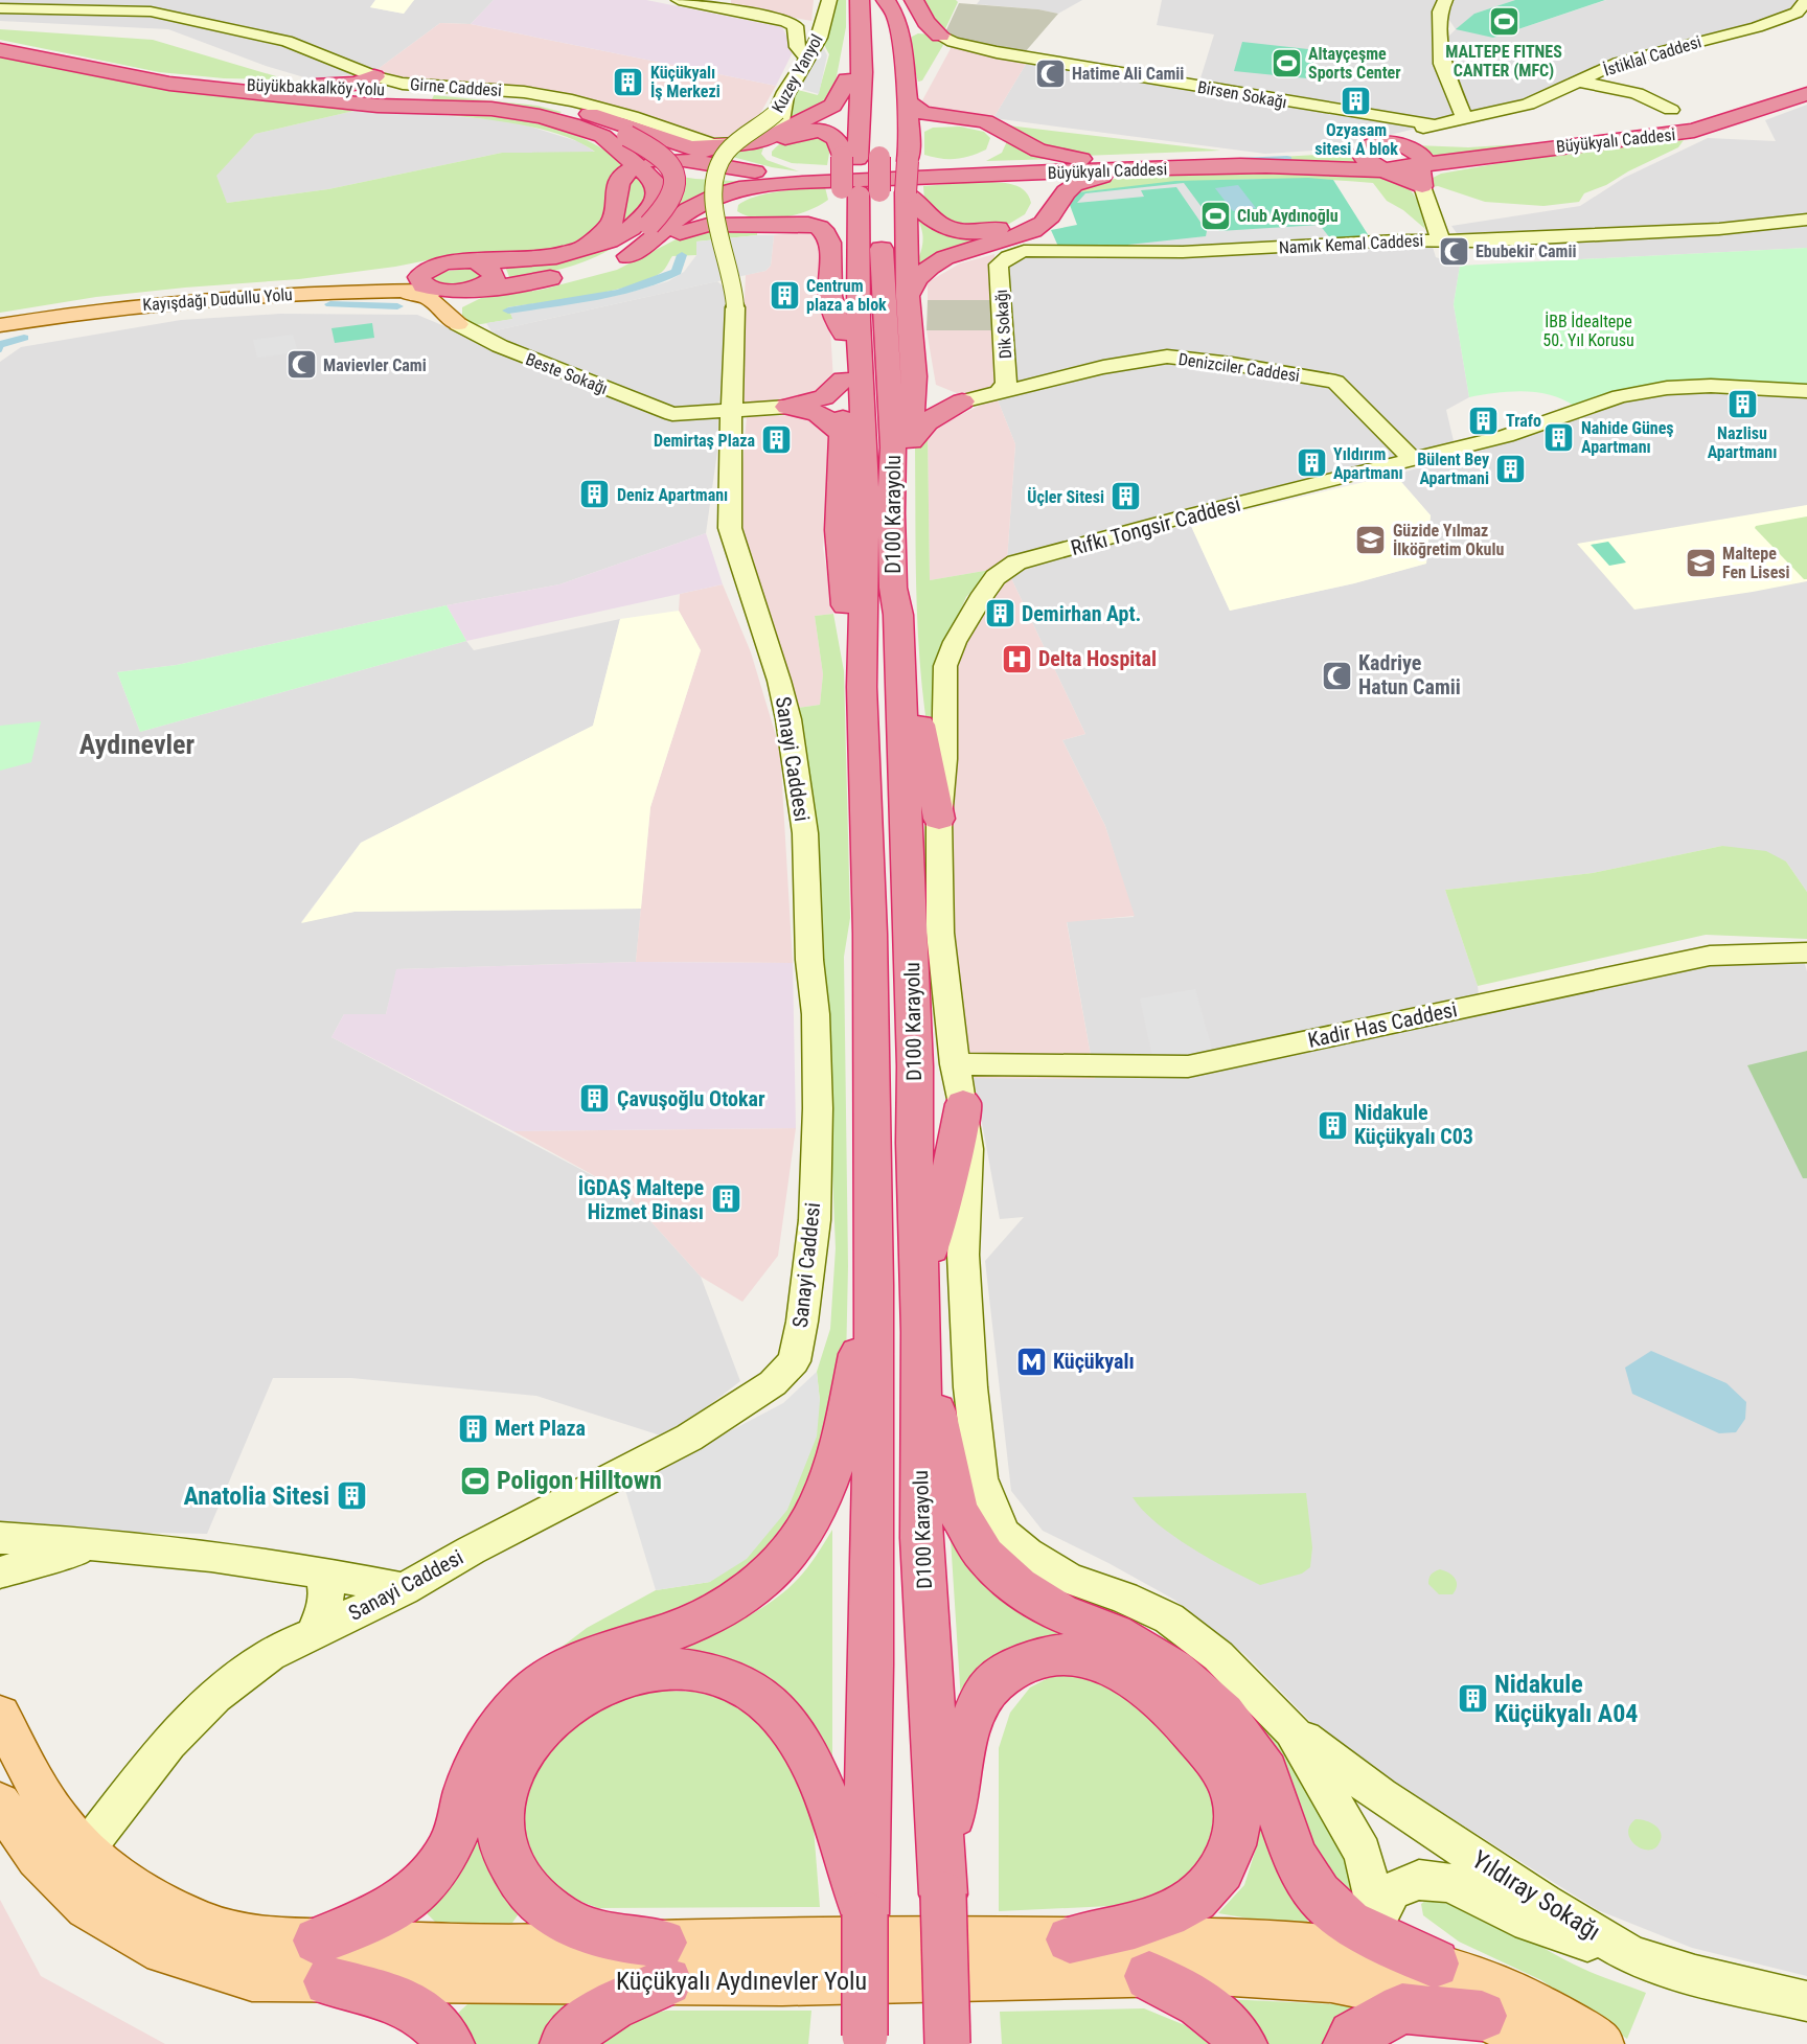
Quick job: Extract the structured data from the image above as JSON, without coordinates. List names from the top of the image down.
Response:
{
  "streets": {
    "highway": [
      "İstiklal Caddesi",
      "Büyükbakkalköy Yolu",
      "Büyükyalı Caddesi",
      "D100 Karayolu"
    ],
    "main road": ["Kayışdağı Dudullu Yolu", "Küçükyalı Aydınevler Yolu"],
    "street": [
      "Kuzey Yanyol",
      "Girne Caddesi",
      "Birsen Sokağı",
      "Namık Kemal Caddesi",
      "Dik Sokağı",
      "Denizciler Caddesi",
      "Beste Sokağı",
      "Rıfkı Tongsir Caddesi",
      "Sanayi Caddesi",
      "Kadir Has Caddesi",
      "Yıldıray Sokağı"
    ]
  },
  "crossings": [
    ["İstiklal Caddesi", "Birsen Sokağı"],
    ["İstiklal Caddesi", "Büyükyalı Caddesi"],
    ["Kuzey Yanyol", "Girne Caddesi"],
    ["Kuzey Yanyol", "Sanayi Caddesi"],
    ["Büyükbakkalköy Yolu", "Girne Caddesi"],
    ["Büyükyalı Caddesi", "D100 Karayolu"],
    ["Namık Kemal Caddesi", "Dik Sokağı"],
    ["Dik Sokağı", "Denizciler Caddesi"],
    ["Denizciler Caddesi", "Rıfkı Tongsir Caddesi"],
    ["Beste Sokağı", "Sanayi Caddesi"],
    ["Rıfkı Tongsir Caddesi", "Kadir Has Caddesi"],
    ["Rıfkı Tongsir Caddesi", "Yıldıray Sokağı"],
    ["Sanayi Caddesi", "Küçükyalı Aydınevler Yolu"]
  ],
  "districts": ["Aydınevler"],
  "parks": ["İBB İdealtepe 50. Yıl Korusu"],
  "places": {
    "sports": [
      "MALTEPE FITNES CANTER (MFC)",
      "Altayçeşme Sports Center",
      "Club Aydınoğlu",
      "Poligon Hilltown"
    ],
    "mosque": [
      "Hatime Ali Camii",
      "Ebubekir Camii",
      "Mavievler Cami",
      "Kadriye Hatun Camii"
    ],
    "building": [
      "Küçükyalı İş Merkezi",
      "Ozyasam sitesi A blok",
      "Centrum plaza a blok",
      "Nazlisu Apartmanı",
      "Trafo",
      "Nahide Güneş Apartmanı",
      "Demirtaş Plaza",
      "Yıldırım Apartmanı",
      "Bülent Bey Apartmani",
      "Deniz Apartmanı",
      "Üçler Sitesi",
      "Demirhan Apt.",
      "Çavuşoğlu Otokar",
      "Nidakule Küçükyalı C03",
      "İGDAŞ Maltepe Hizmet Binası",
      "Mert Plaza",
      "Anatolia Sitesi",
      "Nidakule Küçükyalı A04"
    ],
    "school or university": ["Güzide Yılmaz İlköğretim Okulu", "Maltepe Fen Lisesi"],
    "hospital": ["Delta Hospital"],
    "metro station": ["Küçükyalı"]
  }
}
